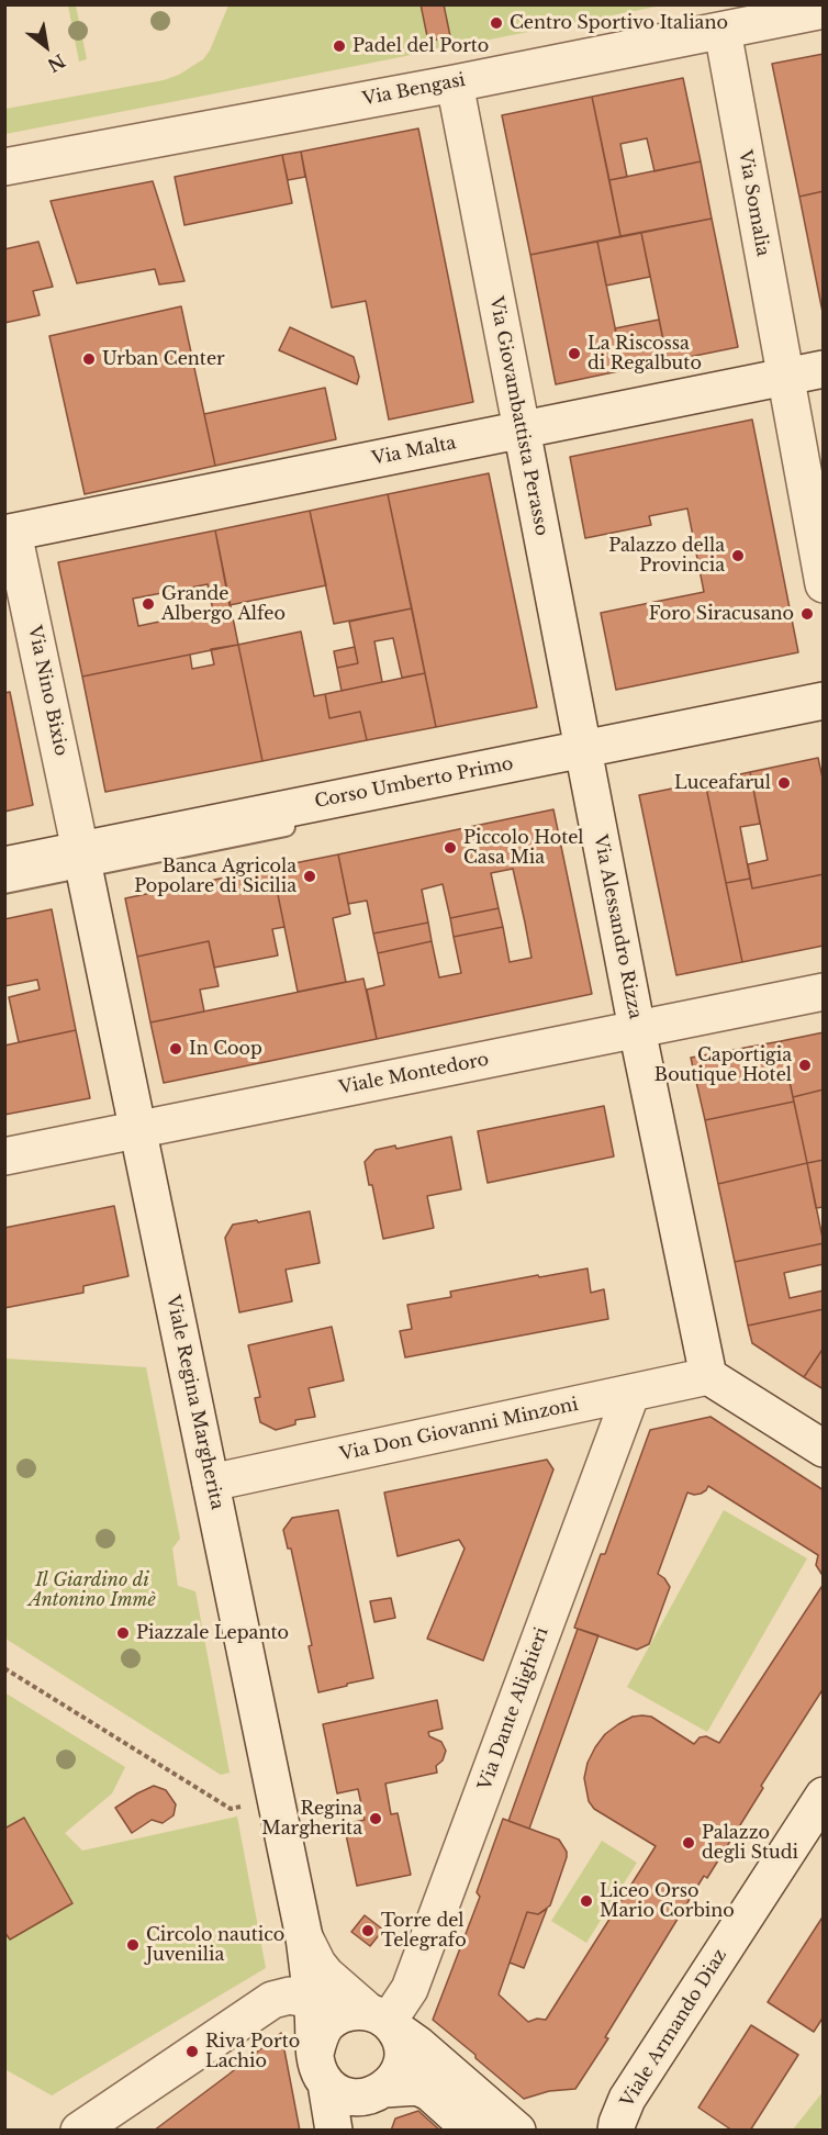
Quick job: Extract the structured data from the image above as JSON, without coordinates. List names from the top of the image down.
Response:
{
  "streets": {
    "main road": [
      "Via Bengasi",
      "Via Somalia",
      "Via Giovambattista Perasso",
      "Via Malta",
      "Via Nino Bixio",
      "Corso Umberto Primo",
      "Via Alessandro Rizza",
      "Viale Montedoro",
      "Viale Regina Margherita",
      "Via Don Giovanni Minzoni",
      "Via Dante Alighieri",
      "Viale Armando Diaz"
    ]
  },
  "crossings": [
    ["Via Bengasi", "Via Somalia"],
    ["Via Bengasi", "Via Giovambattista Perasso"],
    ["Via Somalia", "Via Malta"],
    ["Via Giovambattista Perasso", "Via Malta"],
    ["Via Giovambattista Perasso", "Corso Umberto Primo"],
    ["Via Giovambattista Perasso", "Via Alessandro Rizza"],
    ["Via Malta", "Via Nino Bixio"],
    ["Via Nino Bixio", "Corso Umberto Primo"],
    ["Via Nino Bixio", "Viale Regina Margherita"],
    ["Corso Umberto Primo", "Via Alessandro Rizza"],
    ["Corso Umberto Primo", "Viale Regina Margherita"],
    ["Via Alessandro Rizza", "Viale Montedoro"],
    ["Via Alessandro Rizza", "Via Don Giovanni Minzoni"],
    ["Viale Montedoro", "Viale Regina Margherita"],
    ["Viale Regina Margherita", "Via Don Giovanni Minzoni"],
    ["Via Don Giovanni Minzoni", "Via Dante Alighieri"]
  ],
  "parks": ["Il Giardino di Antonino Immè"],
  "places": [
    "Centro Sportivo Italiano",
    "Padel del Porto",
    "La Riscossa di Regalbuto",
    "Urban Center",
    "Palazzo della Provincia",
    "Grande Albergo Alfeo",
    "Foro Siracusano",
    "Luceafarul",
    "Piccolo Hotel Casa Mia",
    "Banca Agricola Popolare di Sicilia",
    "In Coop",
    "Caportigia Boutique Hotel",
    "Piazzale Lepanto",
    "Regina Margherita",
    "Palazzo degli Studi",
    "Liceo Orso Mario Corbino",
    "Torre del Telegrafo",
    "Circolo nautico Juvenilia",
    "Riva Porto Lachio"
  ],
  "north": "bottom right"
}
